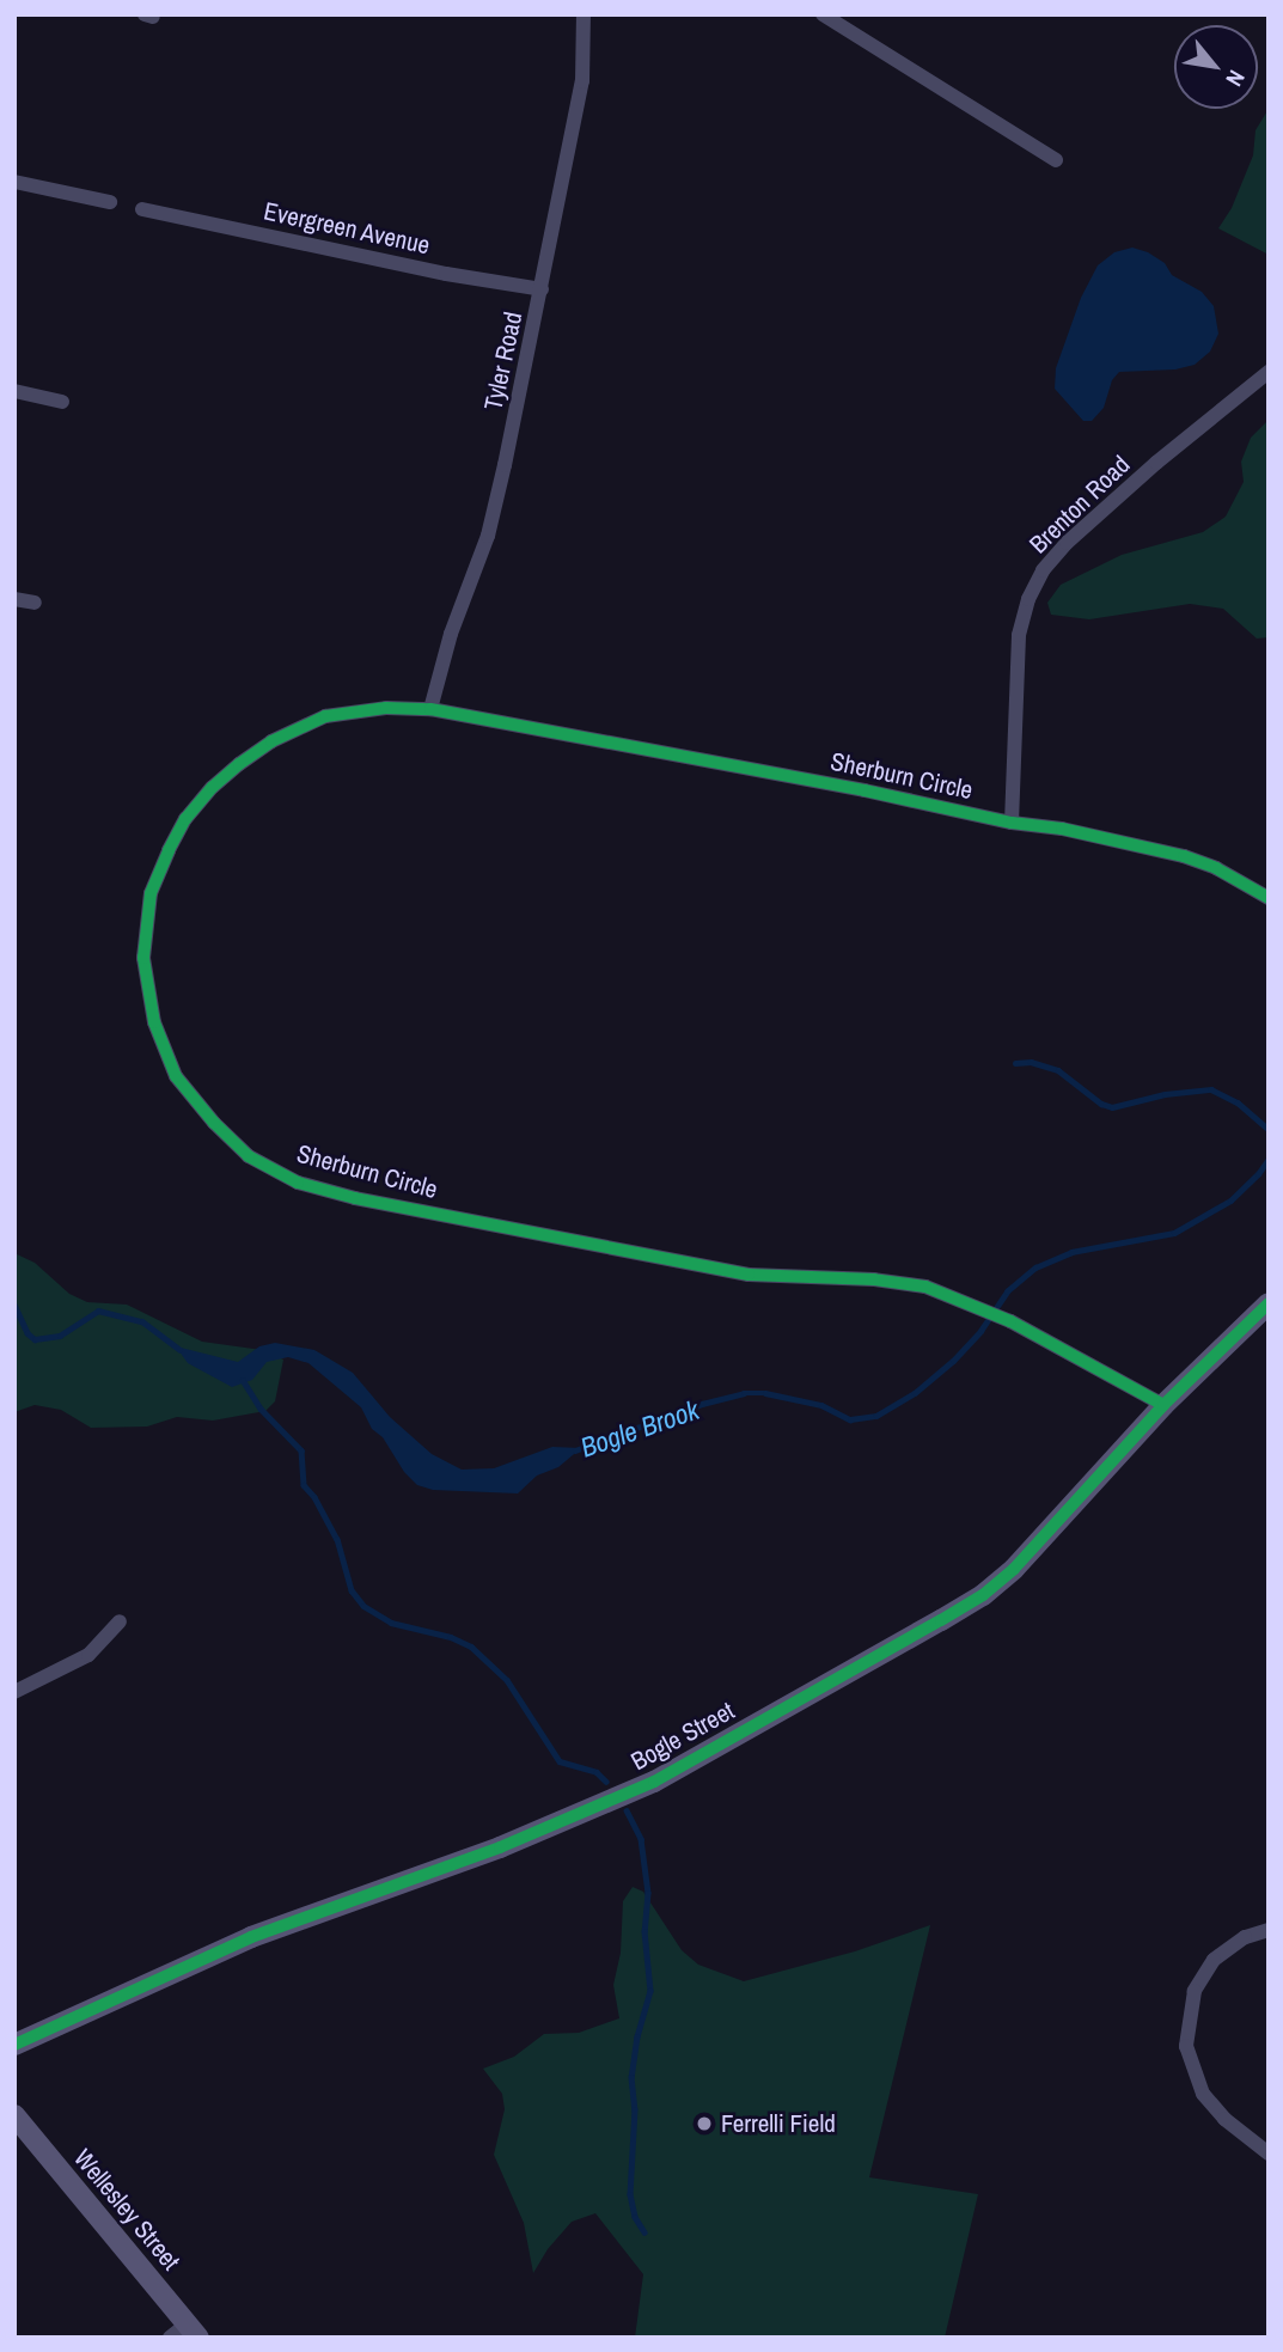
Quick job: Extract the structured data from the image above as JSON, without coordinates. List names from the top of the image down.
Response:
{
  "streets": {
    "street": [
      "Evergreen Avenue",
      "Tyler Road",
      "Brenton Road",
      "Sherburn Circle",
      "Bogle Street",
      "Wellesley Street"
    ]
  },
  "crossings": [
    ["Evergreen Avenue", "Tyler Road"],
    ["Tyler Road", "Sherburn Circle"],
    ["Brenton Road", "Sherburn Circle"],
    ["Sherburn Circle", "Bogle Street"]
  ],
  "water": ["Bogle Brook"],
  "places": ["Ferrelli Field"],
  "north": "bottom right"
}
